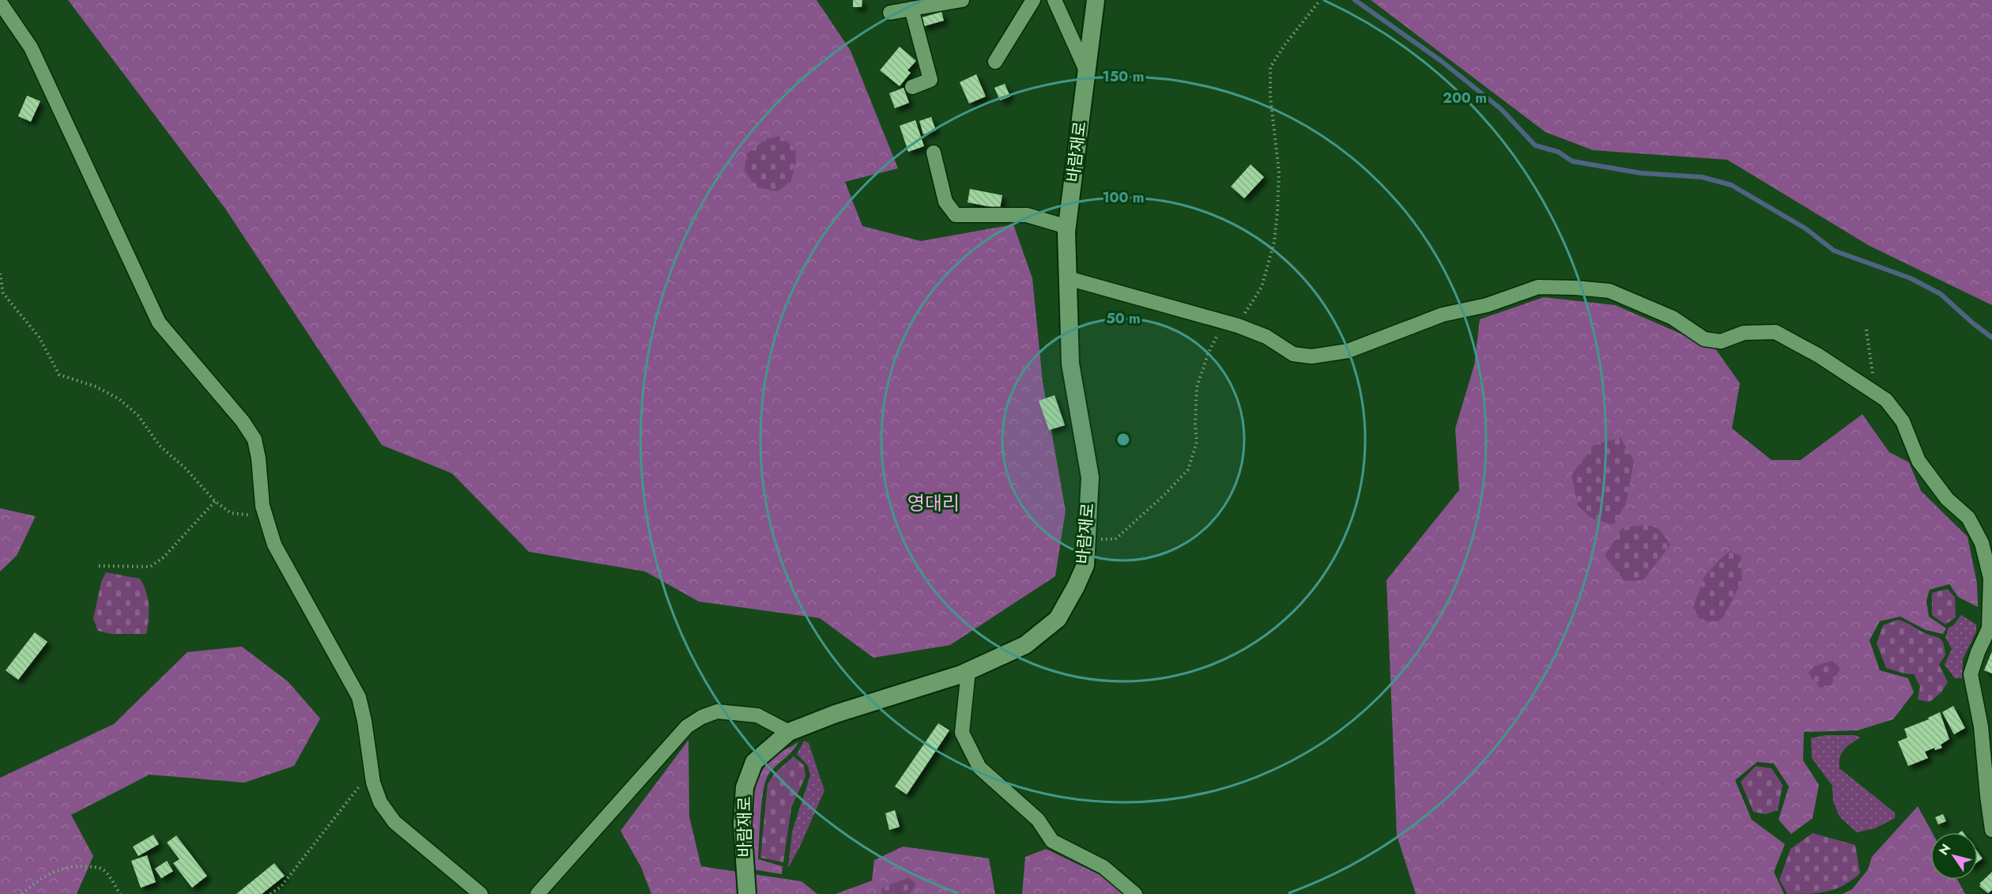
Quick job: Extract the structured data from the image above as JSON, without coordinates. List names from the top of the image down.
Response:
{
  "streets": {
    "street": ["바람재로"]
  },
  "districts": ["영대리"],
  "north": "top left",
  "rings": [
    "150 m",
    "200 m",
    "100 m",
    "50 m"
  ]
}
